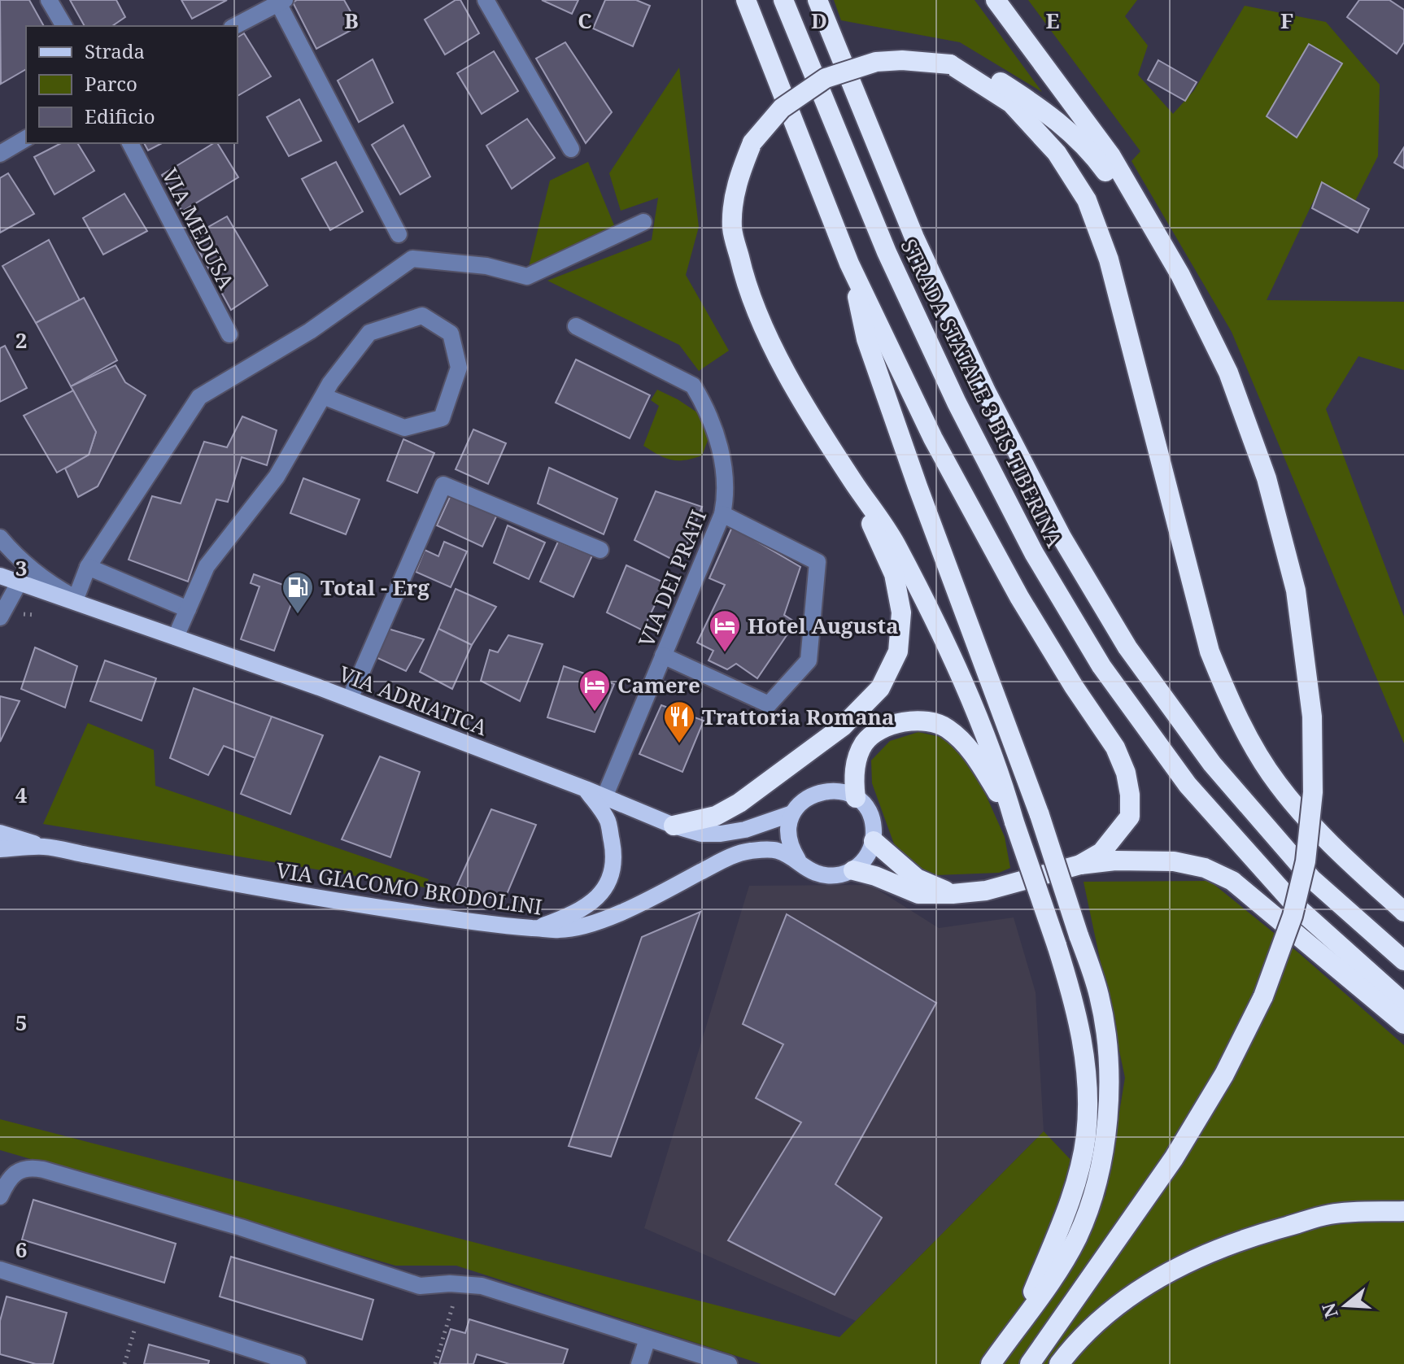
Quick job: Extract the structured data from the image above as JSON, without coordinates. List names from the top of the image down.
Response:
{
  "streets": {
    "highway": ["STRADA STATALE 3 BIS TIBERINA"],
    "main road": ["VIA ADRIATICA", "VIA GIACOMO BRODOLINI"],
    "street": ["VIA MEDUSA", "VIA DEI PRATI"]
  },
  "crossings": [
    ["VIA DEI PRATI", "VIA ADRIATICA"],
    ["VIA ADRIATICA", "VIA GIACOMO BRODOLINI"]
  ],
  "places": {
    "fuel station": ["Total - Erg"],
    "hotel": ["Hotel Augusta", "Camere"],
    "restaurant": ["Trattoria Romana"]
  },
  "legend": ["Strada", "Parco", "Edificio"],
  "north": "left",
  "grid": {
    "columns": [
      "B",
      "C",
      "D",
      "E",
      "F"
    ],
    "rows": [
      "2",
      "3",
      "4",
      "5",
      "6"
    ]
  }
}
